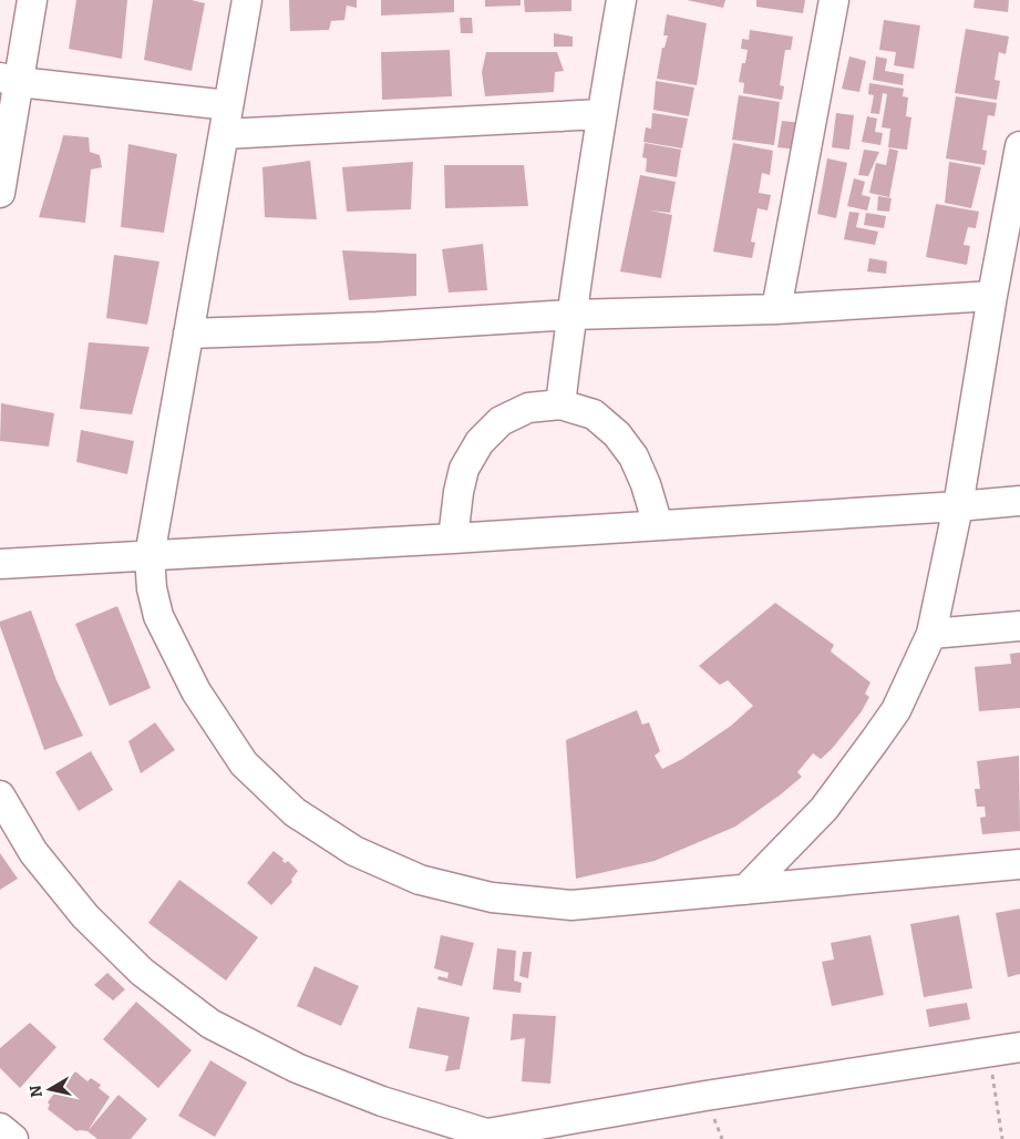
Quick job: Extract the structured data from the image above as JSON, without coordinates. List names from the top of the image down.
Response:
{
  "north": "left"
}
